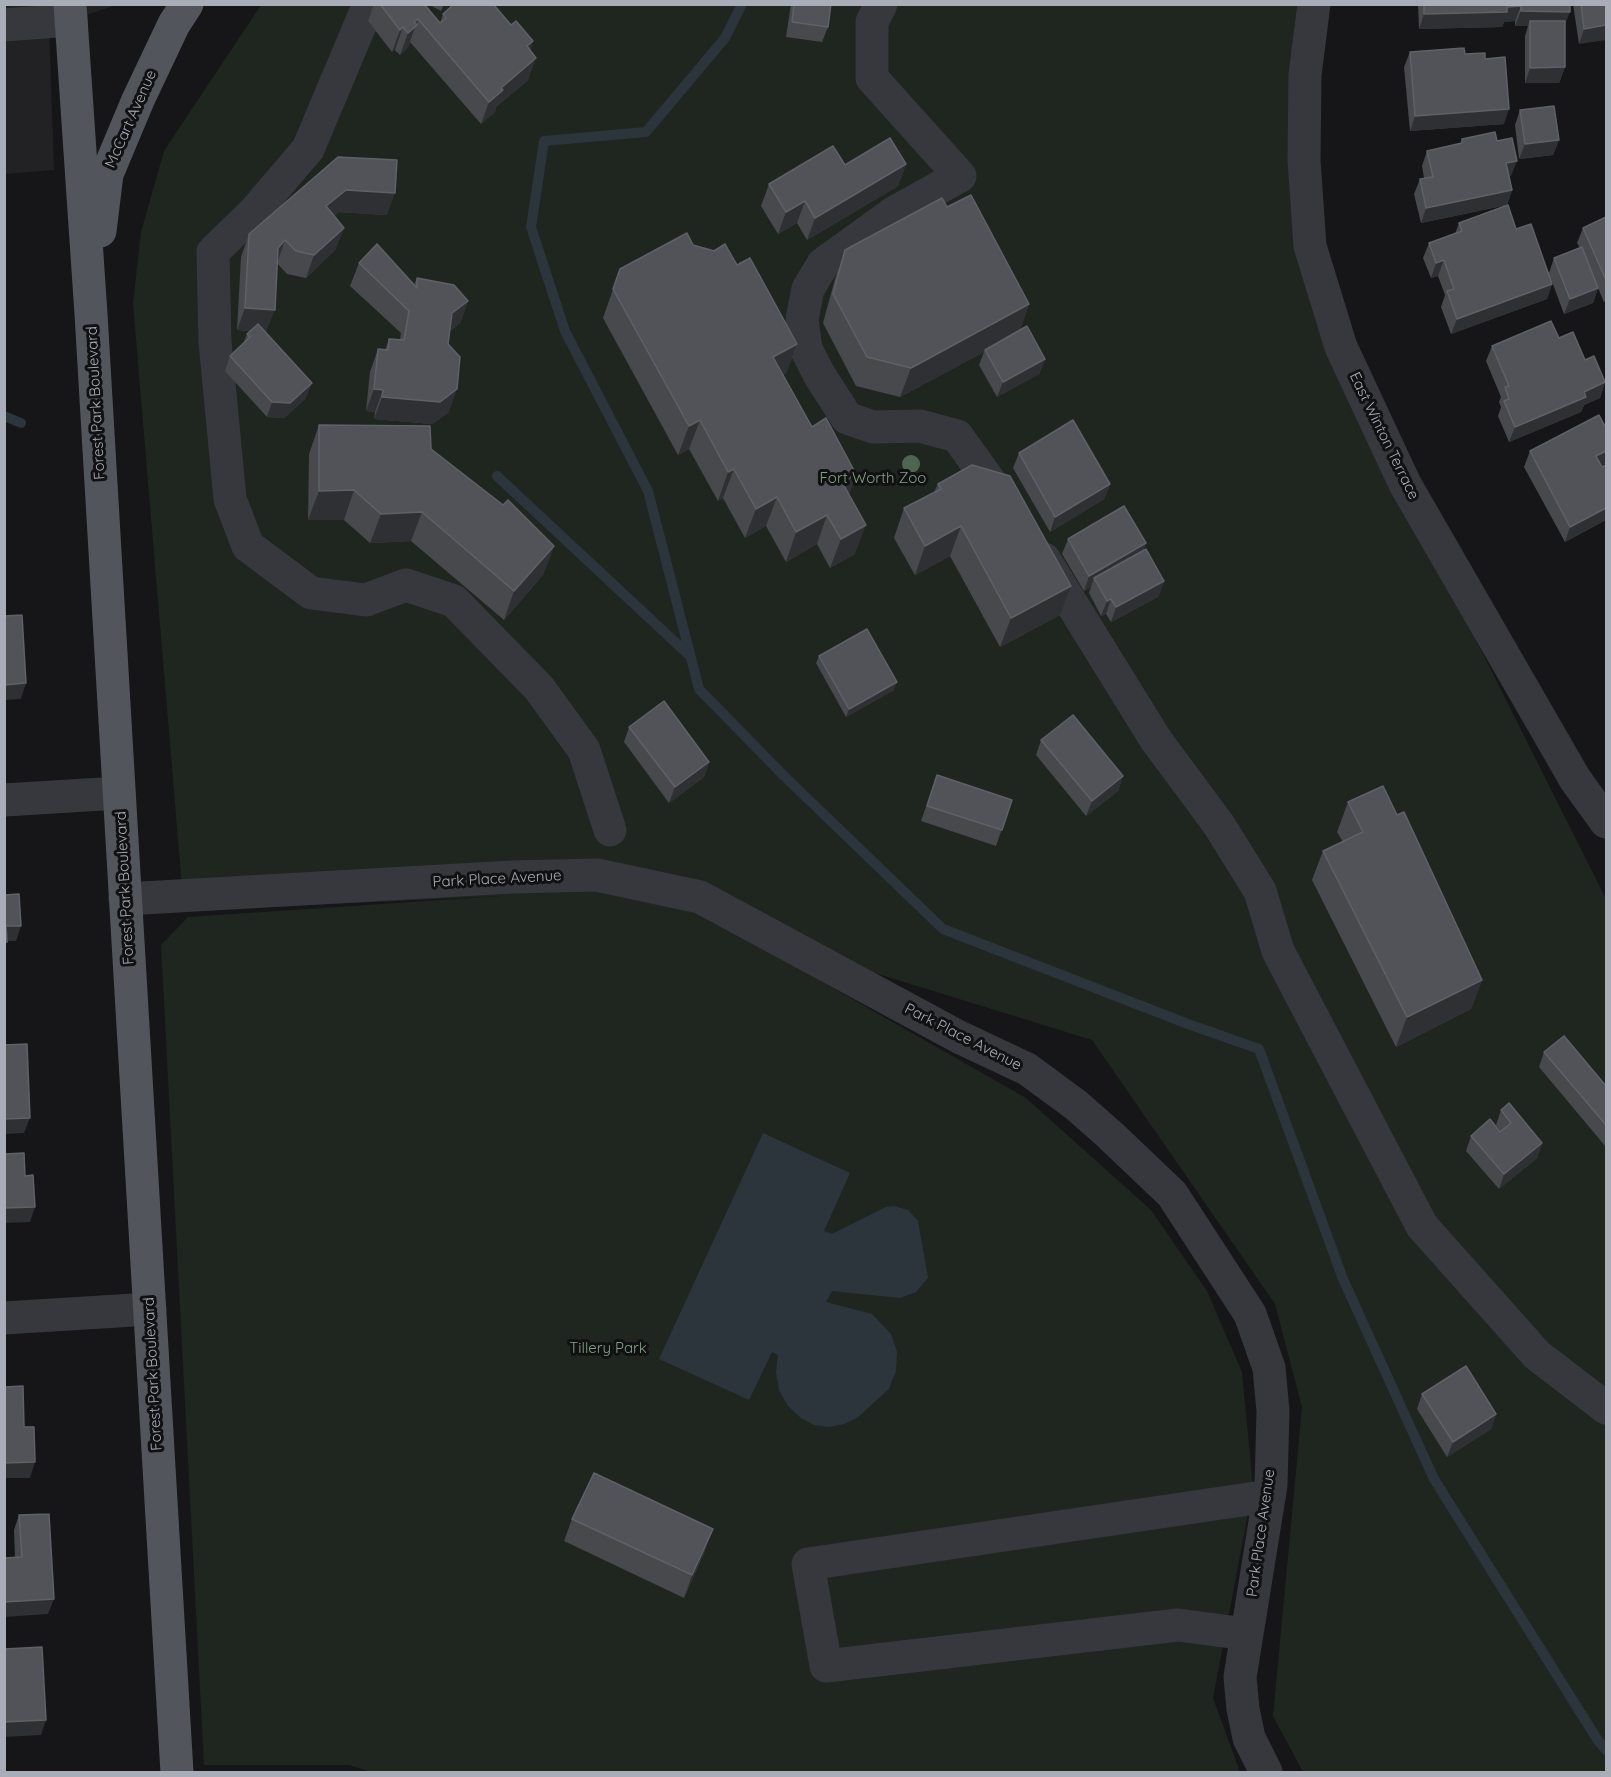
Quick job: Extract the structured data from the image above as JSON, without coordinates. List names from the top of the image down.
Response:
{
  "streets": {
    "main road": ["McCart Avenue", "Forest Park Boulevard"],
    "street": ["East Winton Terrace", "Park Place Avenue"]
  },
  "crossings": [
    ["McCart Avenue", "Forest Park Boulevard"],
    ["Forest Park Boulevard", "Park Place Avenue"]
  ],
  "parks": ["Fort Worth Zoo", "Tillery Park"]
}
